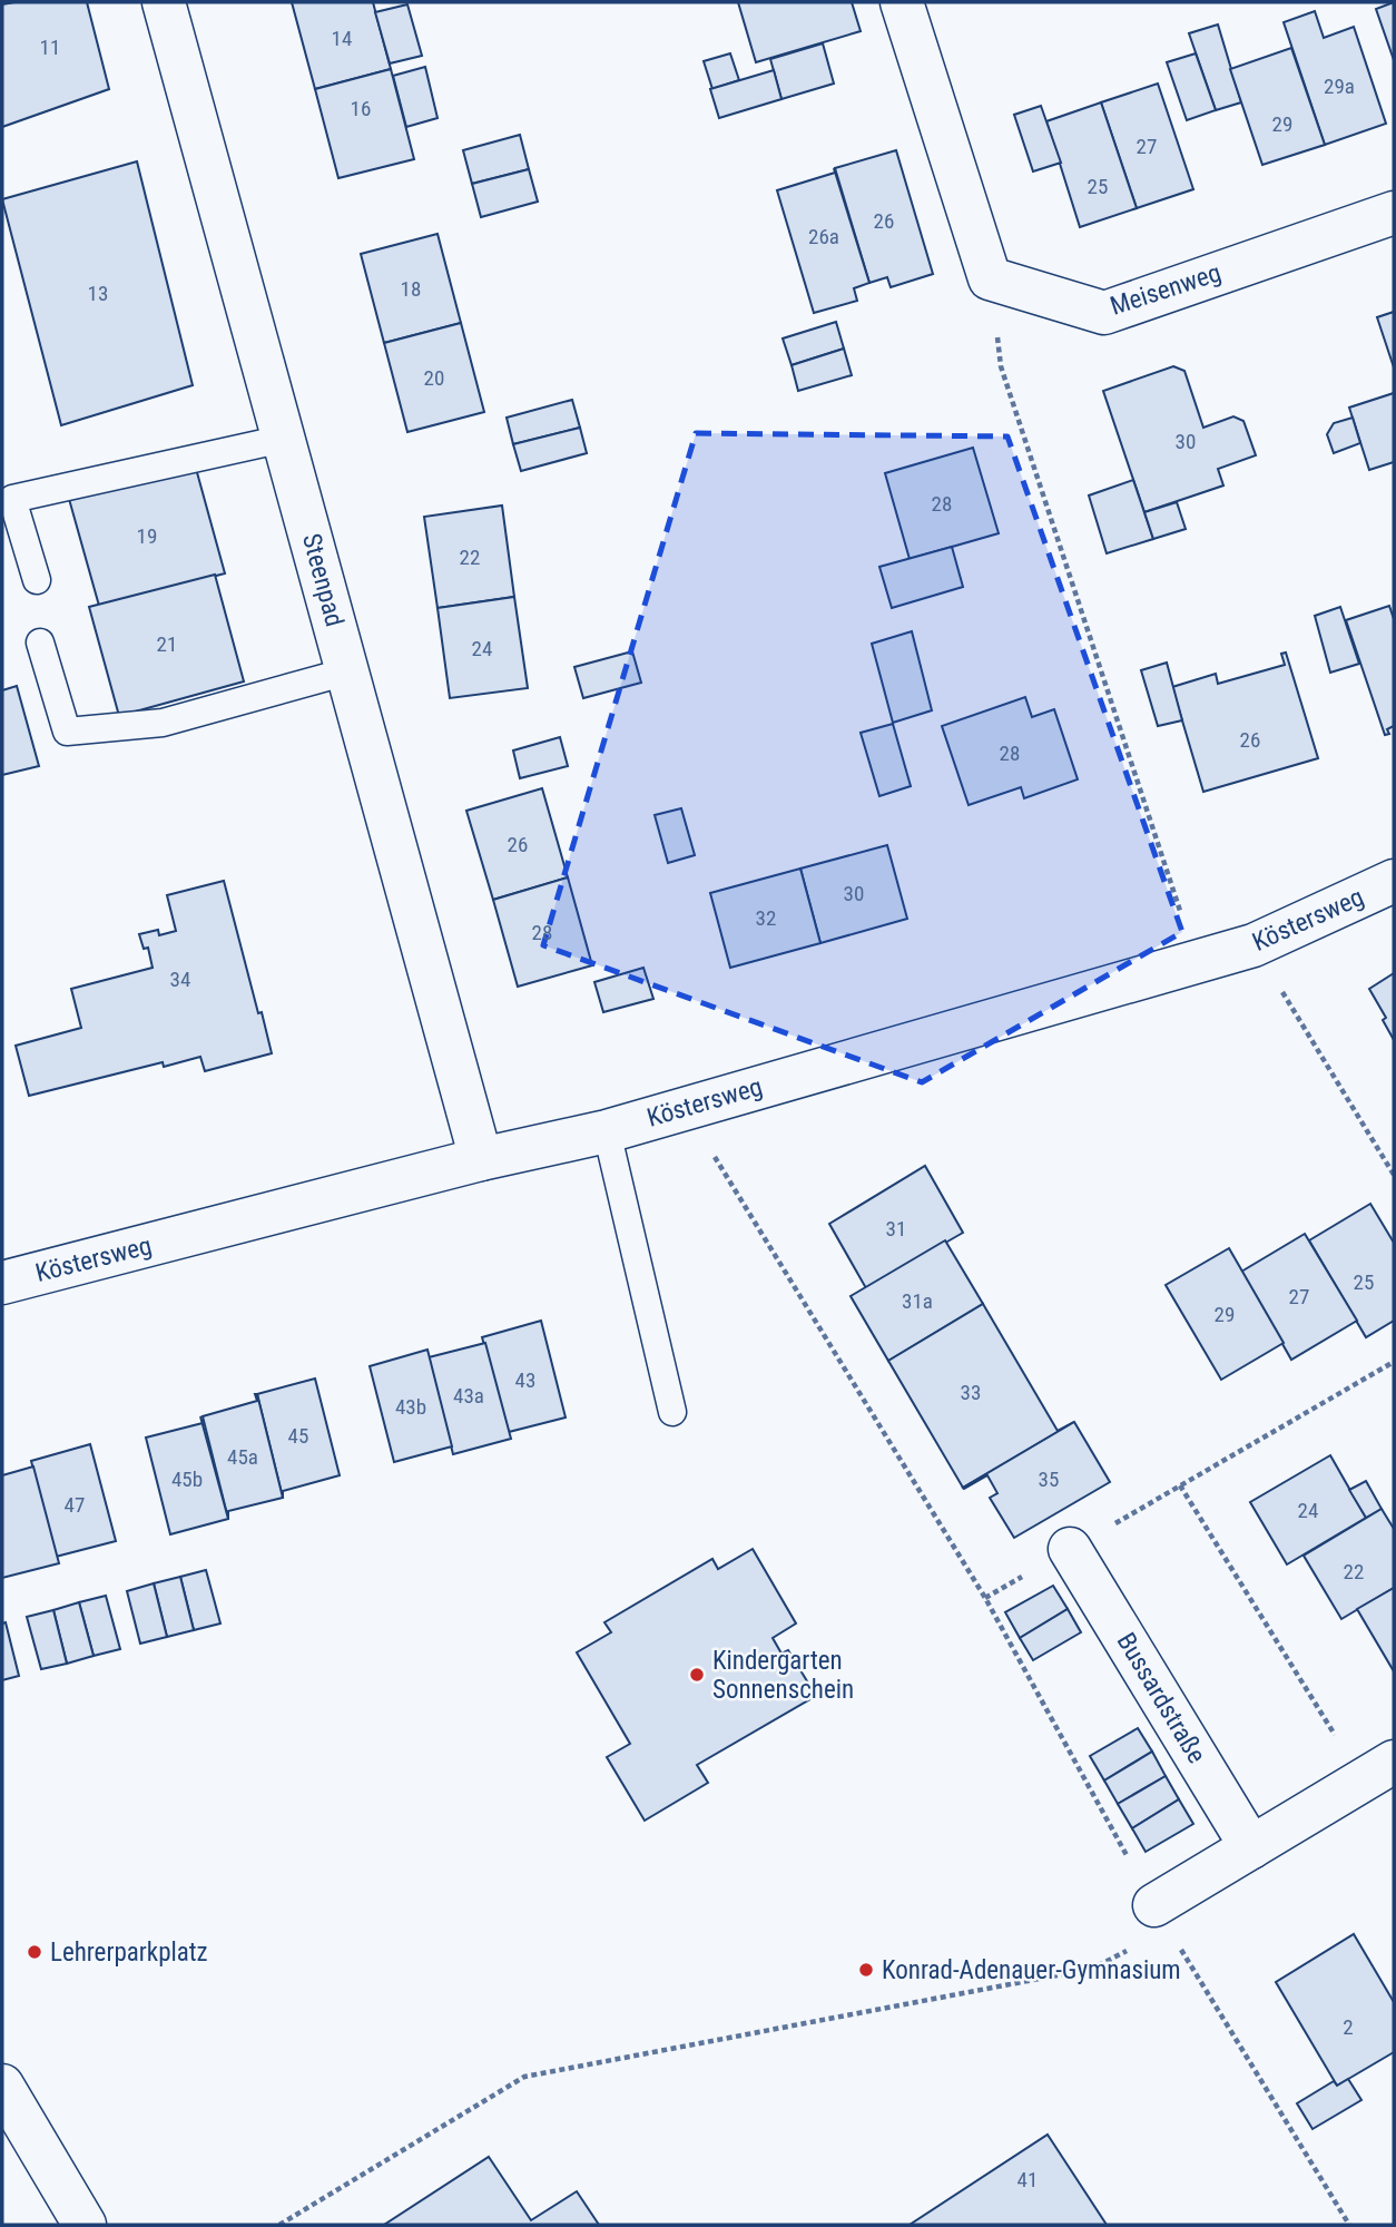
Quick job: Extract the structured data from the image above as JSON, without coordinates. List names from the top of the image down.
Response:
{
  "streets": {
    "street": [
      "Meisenweg",
      "Steenpad",
      "Köstersweg",
      "Bussardstraße"
    ]
  },
  "crossings": [
    ["Steenpad", "Köstersweg"]
  ],
  "places": ["Kindergarten Sonnenschein", "Lehrerparkplatz", "Konrad-Adenauer-Gymnasium"],
  "house_numbers": [
    "14",
    "11",
    "29a",
    "16",
    "29",
    "27",
    "25",
    "26",
    "26a",
    "18",
    "13",
    "20",
    "30",
    "28",
    "19",
    "22",
    "21",
    "24",
    "26",
    "28",
    "26",
    "30",
    "32",
    "28",
    "34",
    "31",
    "25",
    "27",
    "31a",
    "29",
    "43",
    "33",
    "43a",
    "43b",
    "45",
    "45a",
    "45b",
    "35",
    "47",
    "24",
    "22",
    "2",
    "41"
  ]
}
